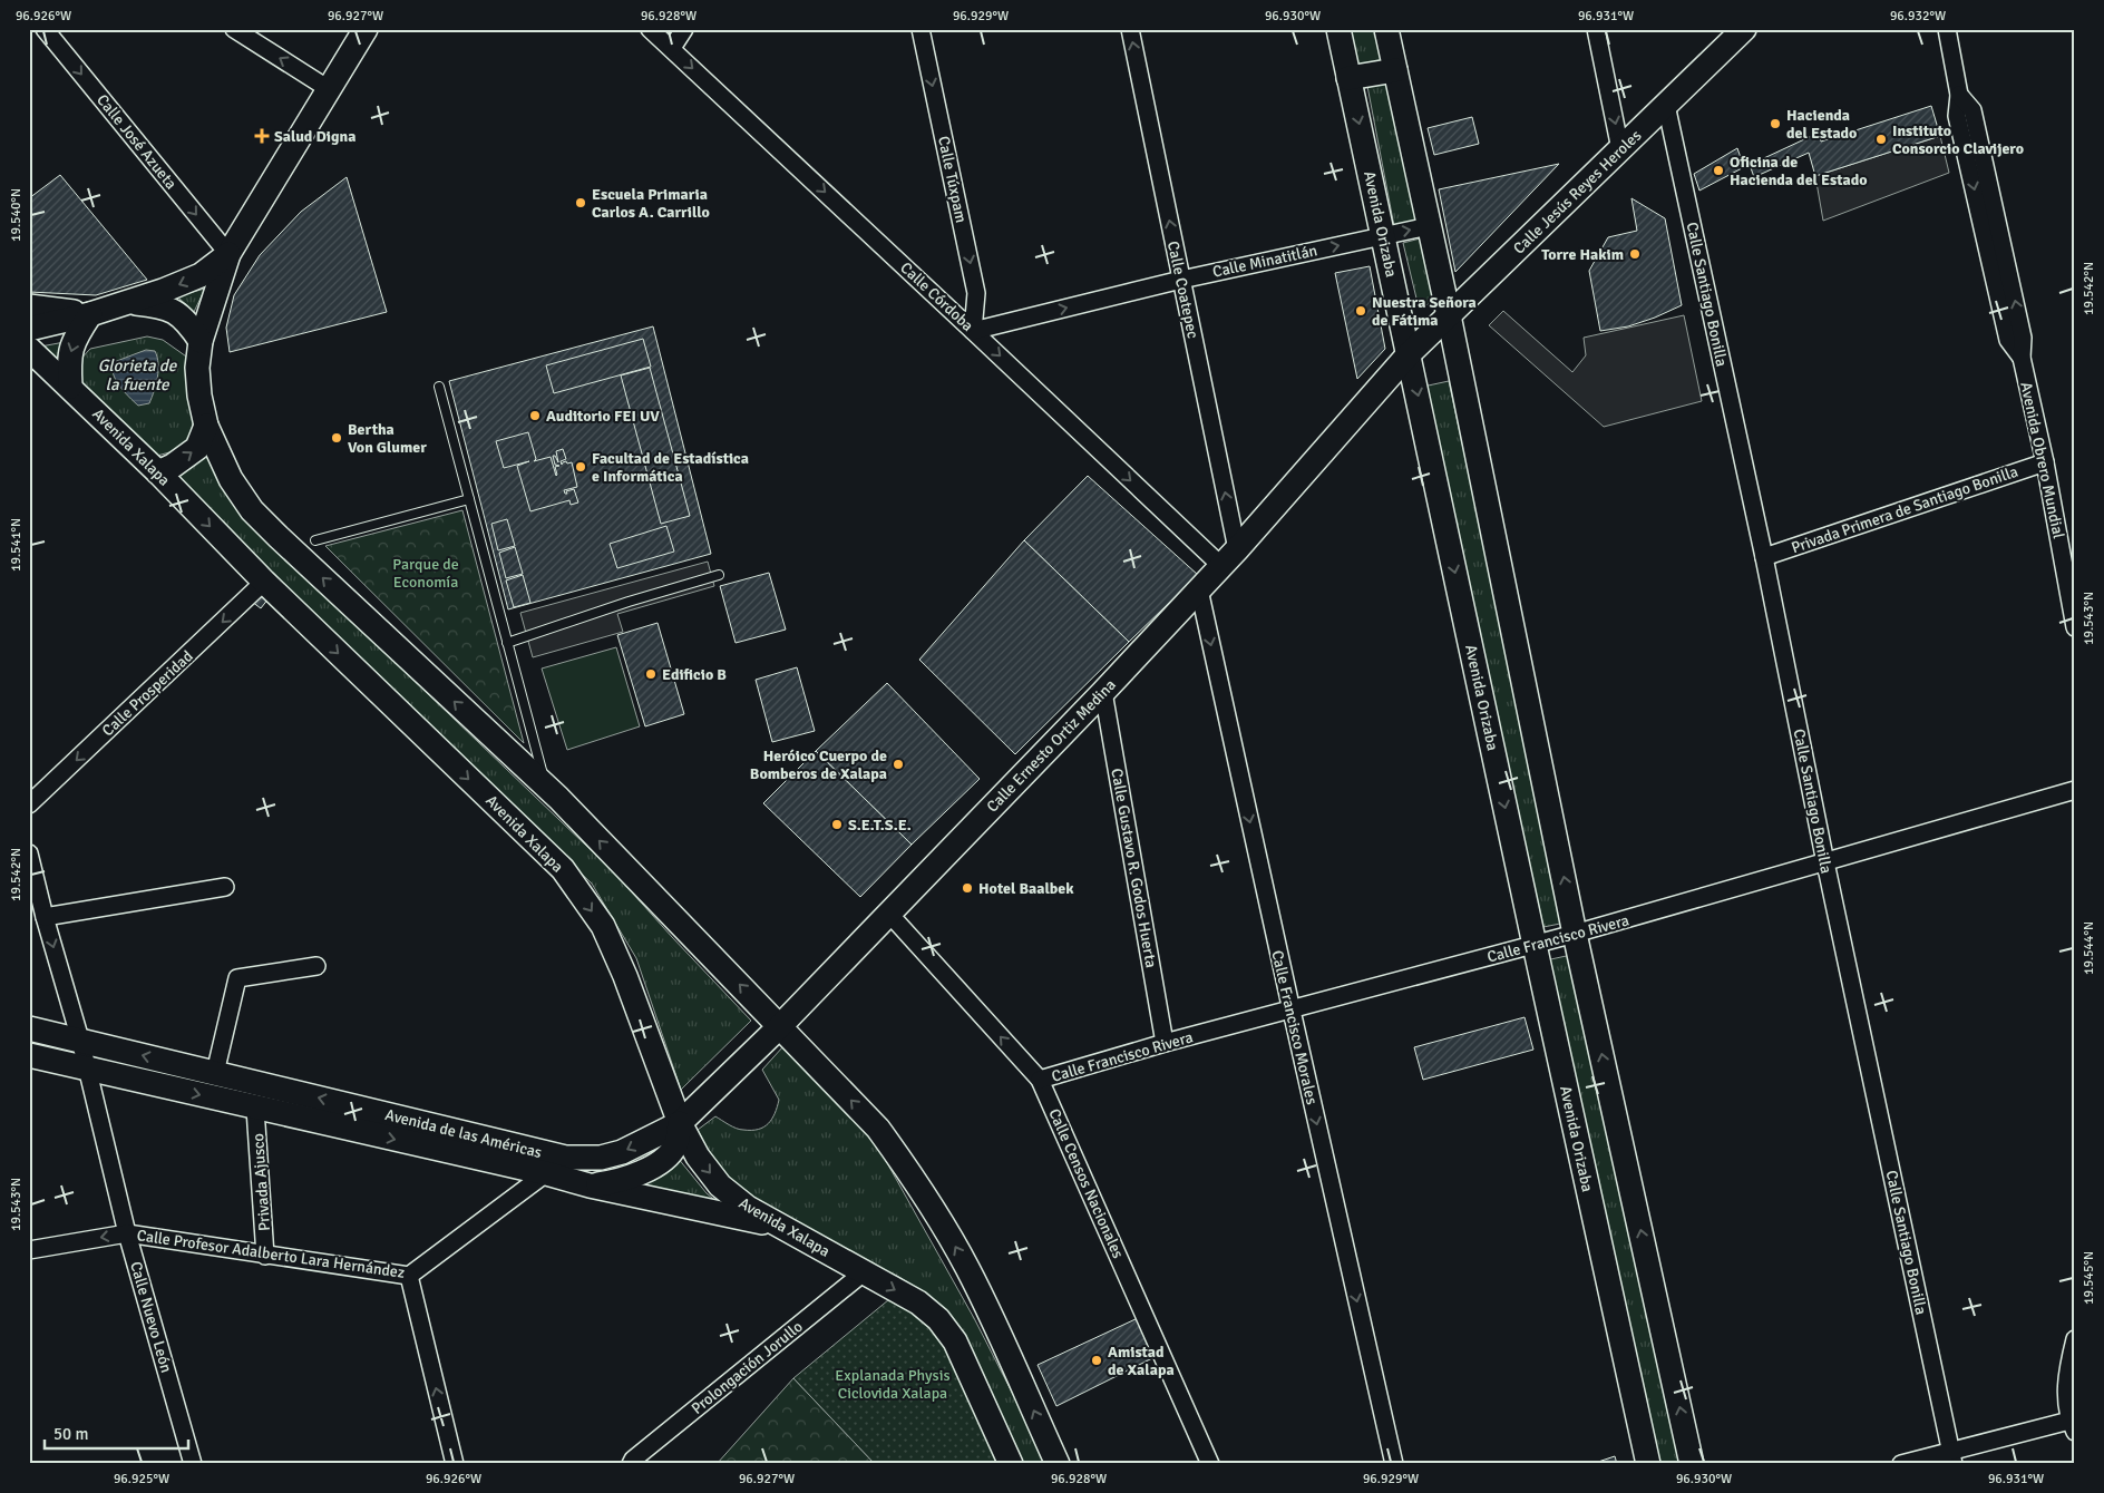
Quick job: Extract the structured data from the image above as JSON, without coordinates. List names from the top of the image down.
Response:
{
  "streets": {
    "main road": [
      "Calle Jesús Reyes Heroles",
      "Avenida Orizaba",
      "Avenida Xalapa",
      "Calle Ernesto Ortiz Medina",
      "Avenida de las Américas"
    ],
    "street": [
      "Calle José Azueta",
      "Calle Túxpam",
      "Calle Minatitlán",
      "Calle Coatepec",
      "Calle Santiago Bonilla",
      "Calle Córdoba",
      "Avenida Obrero Mundial",
      "Privada Primera de Santiago Bonilla",
      "Calle Prosperidad",
      "Calle Gustavo R. Godos Huerta",
      "Calle Francisco Rivera",
      "Calle Francisco Morales",
      "Privada Ajusco",
      "Calle Censos Nacionales",
      "Calle Profesor Adalberto Lara Hernández",
      "Calle Nuevo León",
      "Prolongación Jorullo"
    ]
  },
  "crossings": [
    ["Calle Túxpam", "Calle Minatitlán"],
    ["Calle Túxpam", "Calle Córdoba"],
    ["Calle Jesús Reyes Heroles", "Avenida Orizaba"],
    ["Calle Jesús Reyes Heroles", "Calle Santiago Bonilla"],
    ["Calle Jesús Reyes Heroles", "Calle Ernesto Ortiz Medina"],
    ["Avenida Orizaba", "Calle Minatitlán"],
    ["Avenida Orizaba", "Calle Ernesto Ortiz Medina"],
    ["Avenida Orizaba", "Calle Francisco Rivera"],
    ["Calle Minatitlán", "Calle Coatepec"],
    ["Calle Minatitlán", "Calle Córdoba"],
    ["Calle Coatepec", "Calle Córdoba"],
    ["Calle Coatepec", "Calle Ernesto Ortiz Medina"],
    ["Calle Santiago Bonilla", "Privada Primera de Santiago Bonilla"],
    ["Calle Santiago Bonilla", "Calle Francisco Rivera"],
    ["Calle Córdoba", "Calle Ernesto Ortiz Medina"],
    ["Avenida Xalapa", "Calle Prosperidad"],
    ["Avenida Xalapa", "Calle Ernesto Ortiz Medina"],
    ["Avenida Xalapa", "Avenida de las Américas"],
    ["Avenida Xalapa", "Prolongación Jorullo"],
    ["Avenida Obrero Mundial", "Privada Primera de Santiago Bonilla"],
    ["Calle Ernesto Ortiz Medina", "Calle Gustavo R. Godos Huerta"],
    ["Calle Ernesto Ortiz Medina", "Calle Francisco Morales"],
    ["Calle Ernesto Ortiz Medina", "Avenida de las Américas"],
    ["Calle Ernesto Ortiz Medina", "Calle Censos Nacionales"],
    ["Calle Gustavo R. Godos Huerta", "Calle Francisco Rivera"],
    ["Calle Francisco Rivera", "Calle Francisco Morales"],
    ["Calle Francisco Rivera", "Calle Censos Nacionales"],
    ["Avenida de las Américas", "Privada Ajusco"],
    ["Avenida de las Américas", "Calle Profesor Adalberto Lara Hernández"],
    ["Avenida de las Américas", "Calle Nuevo León"],
    ["Privada Ajusco", "Calle Profesor Adalberto Lara Hernández"],
    ["Calle Profesor Adalberto Lara Hernández", "Calle Nuevo León"]
  ],
  "one_way": [
    "Calle José Azueta",
    "Calle Túxpam",
    "Calle Minatitlán",
    "Calle Coatepec",
    "Calle Córdoba",
    "Calle Prosperidad",
    "Calle Francisco Morales"
  ],
  "water": ["Glorieta de la fuente"],
  "parks": ["Parque de Economía", "Explanada Physis Ciclovida Xalapa"],
  "places": {
    "other": [
      "Hacienda del Estado",
      "Instituto Consorcio Clavijero",
      "Oficina de Hacienda del Estado",
      "Escuela Primaria Carlos A. Carrillo",
      "Torre Hakim",
      "Nuestra Señora de Fátima",
      "Auditorio FEI UV",
      "Bertha Von Glumer",
      "Facultad de Estadística e Informática",
      "Edificio B",
      "Heróico Cuerpo de Bomberos de Xalapa",
      "S.E.T.S.E.",
      "Hotel Baalbek",
      "Amistad de Xalapa"
    ],
    "health": ["Salud Digna"]
  },
  "scale_bar": "50 m",
  "coordinates": [
    "96.926°W",
    "96.927°W",
    "96.928°W",
    "96.929°W",
    "96.930°W",
    "96.931°W",
    "96.932°W",
    "19.540°N",
    "19.542°N",
    "19.541°N",
    "19.543°N",
    "19.544°N",
    "19.545°N",
    "96.925°W"
  ]
}
